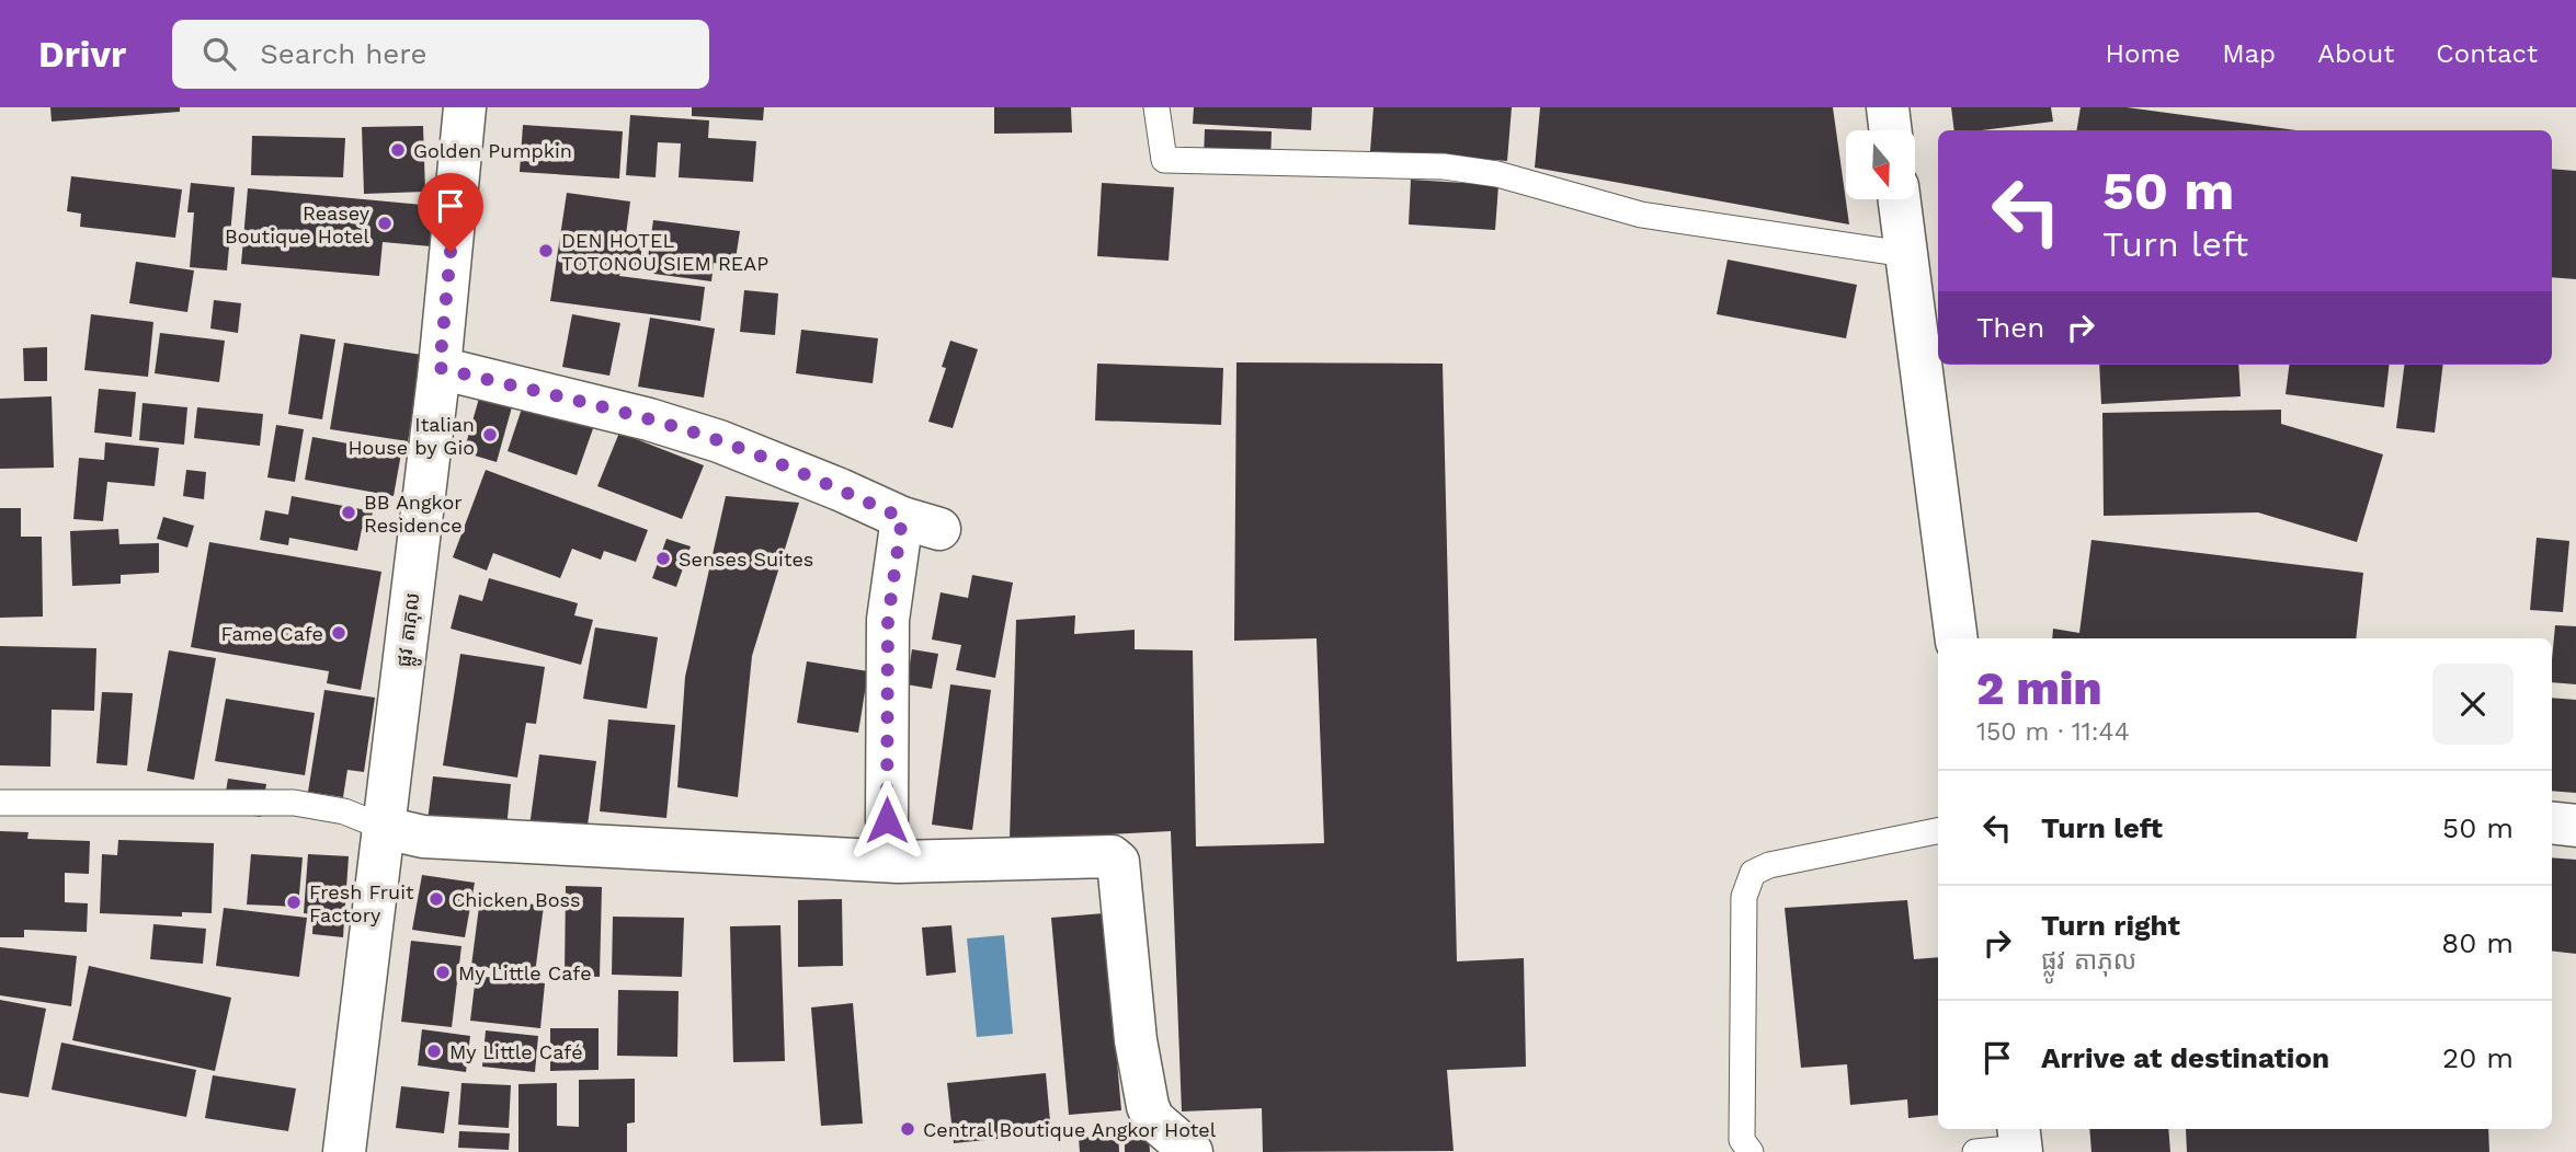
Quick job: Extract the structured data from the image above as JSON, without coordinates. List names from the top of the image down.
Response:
{
  "streets": {
    "street": ["ផ្លូវ តាភុល"]
  },
  "places": [
    "Golden Pumpkin",
    "Reasey Boutique Hotel",
    "DEN HOTEL TOTONOU SIEM REAP",
    "Italian House by Gio",
    "BB Angkor Residence",
    "Senses Suites",
    "Fame Cafe",
    "Chicken Boss",
    "Fresh Fruit Factory",
    "My Little Cafe",
    "My Little Café",
    "Central Boutique Angkor Hotel"
  ],
  "north": "bottom",
  "page": {
    "header": "Drivr",
    "search": "Search here",
    "nav": [
      "Home",
      "Map",
      "About",
      "Contact"
    ],
    "turn": ["50 m", "Turn left"],
    "then": "Then",
    "heading": ["2 min", "150 m · 11:44"],
    "list": [
      {
        "name": "Turn left",
        "value": "50 m"
      },
      {
        "name": "Turn right",
        "note": "ផ្លូវ តាភុល",
        "value": "80 m"
      },
      {
        "name": "Arrive at destination",
        "value": "20 m"
      }
    ]
  }
}
